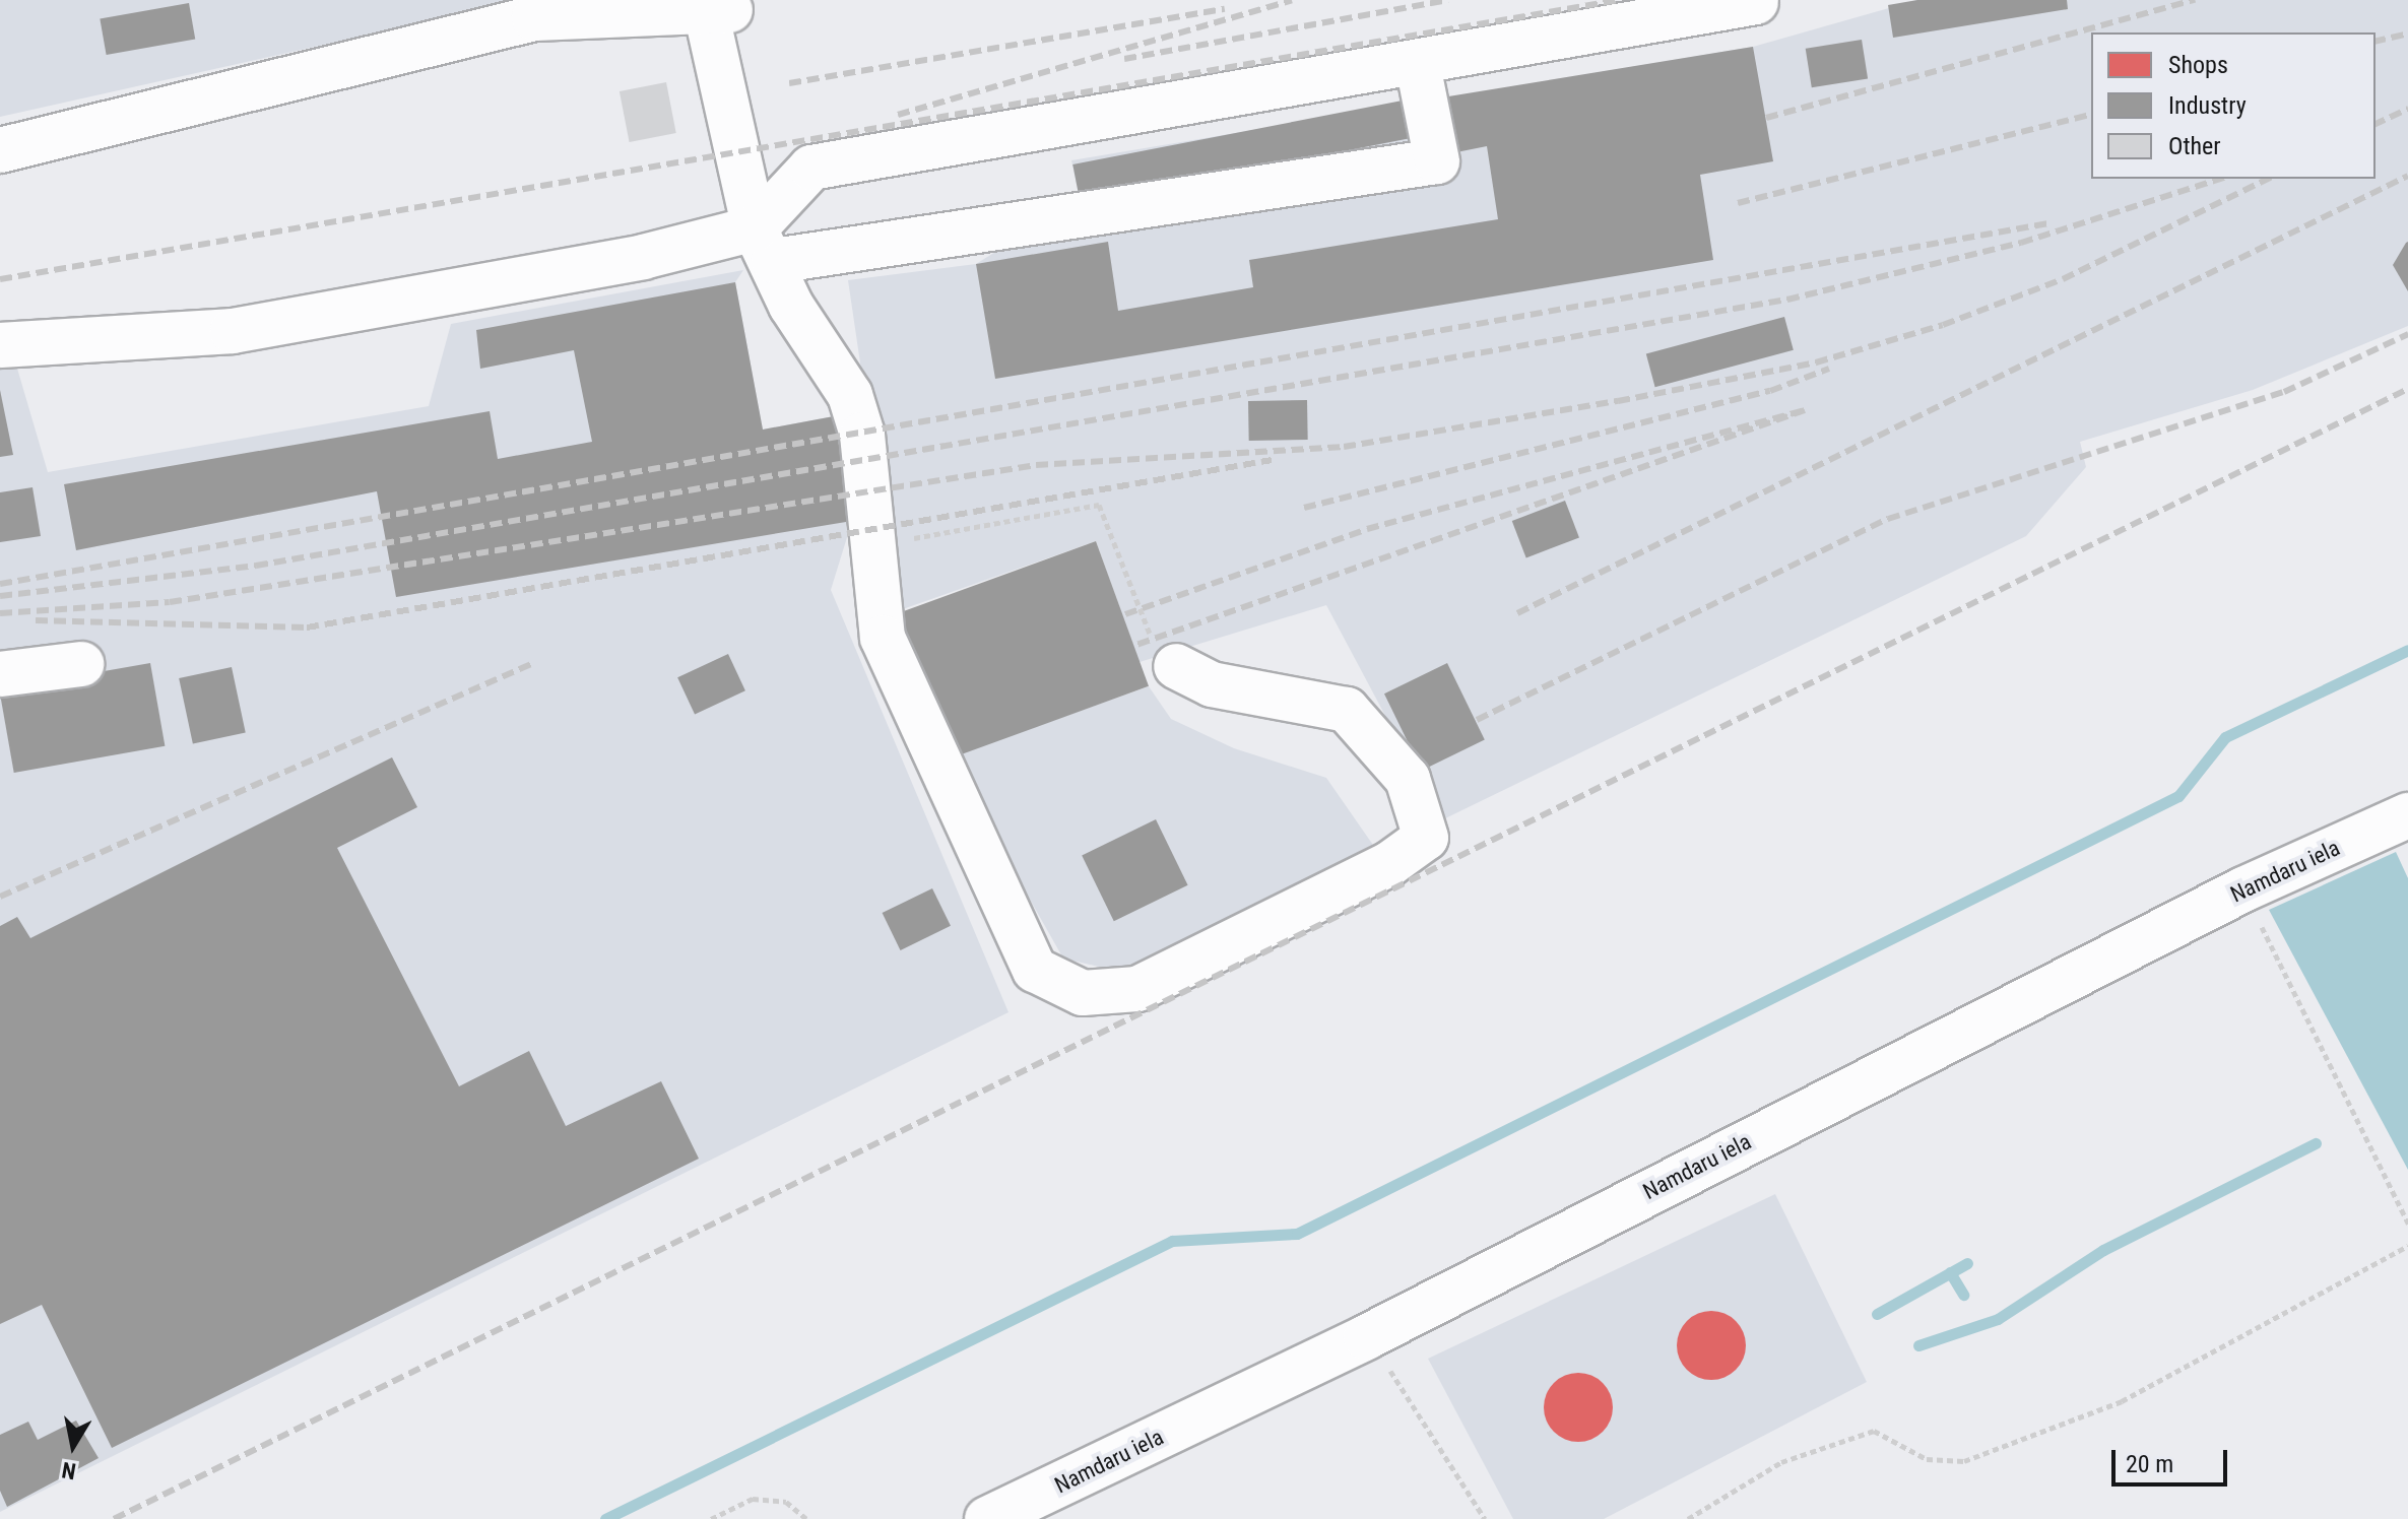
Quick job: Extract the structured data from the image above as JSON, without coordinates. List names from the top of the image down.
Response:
{
  "streets": {
    "street": ["Namdaru iela"]
  },
  "legend": ["Shops", "Industry", "Other"],
  "scale_bar": "20 m",
  "north": "bottom"
}
